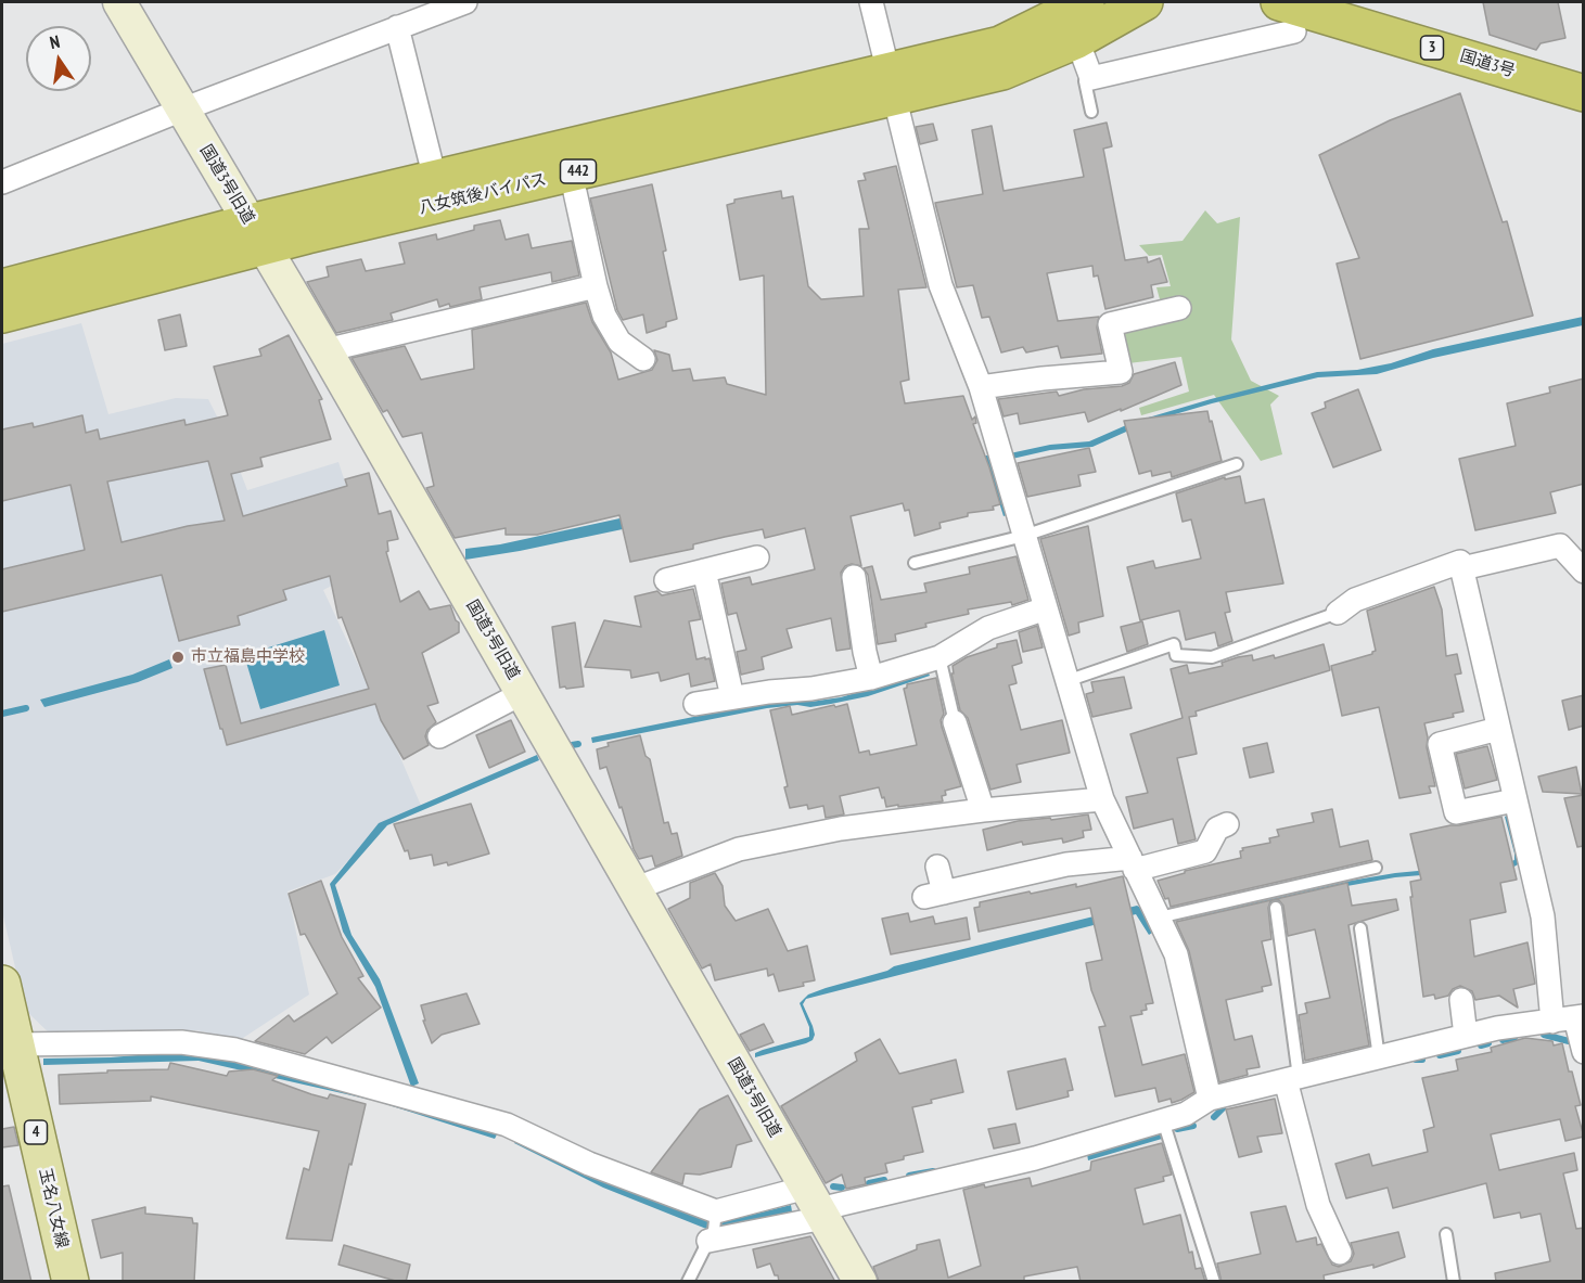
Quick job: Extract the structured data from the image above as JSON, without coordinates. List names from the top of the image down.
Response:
{
  "streets": {
    "highway": [
      "3",
      "国道3号",
      "442",
      "八女筑後バイパス"
    ],
    "main road": ["4", "玉名八女線"],
    "street": ["国道3号旧道"]
  },
  "crossings": [
    ["国道3号旧道", "八女筑後バイパス"]
  ],
  "places": ["市立福島中学校"],
  "north": "top"
}
